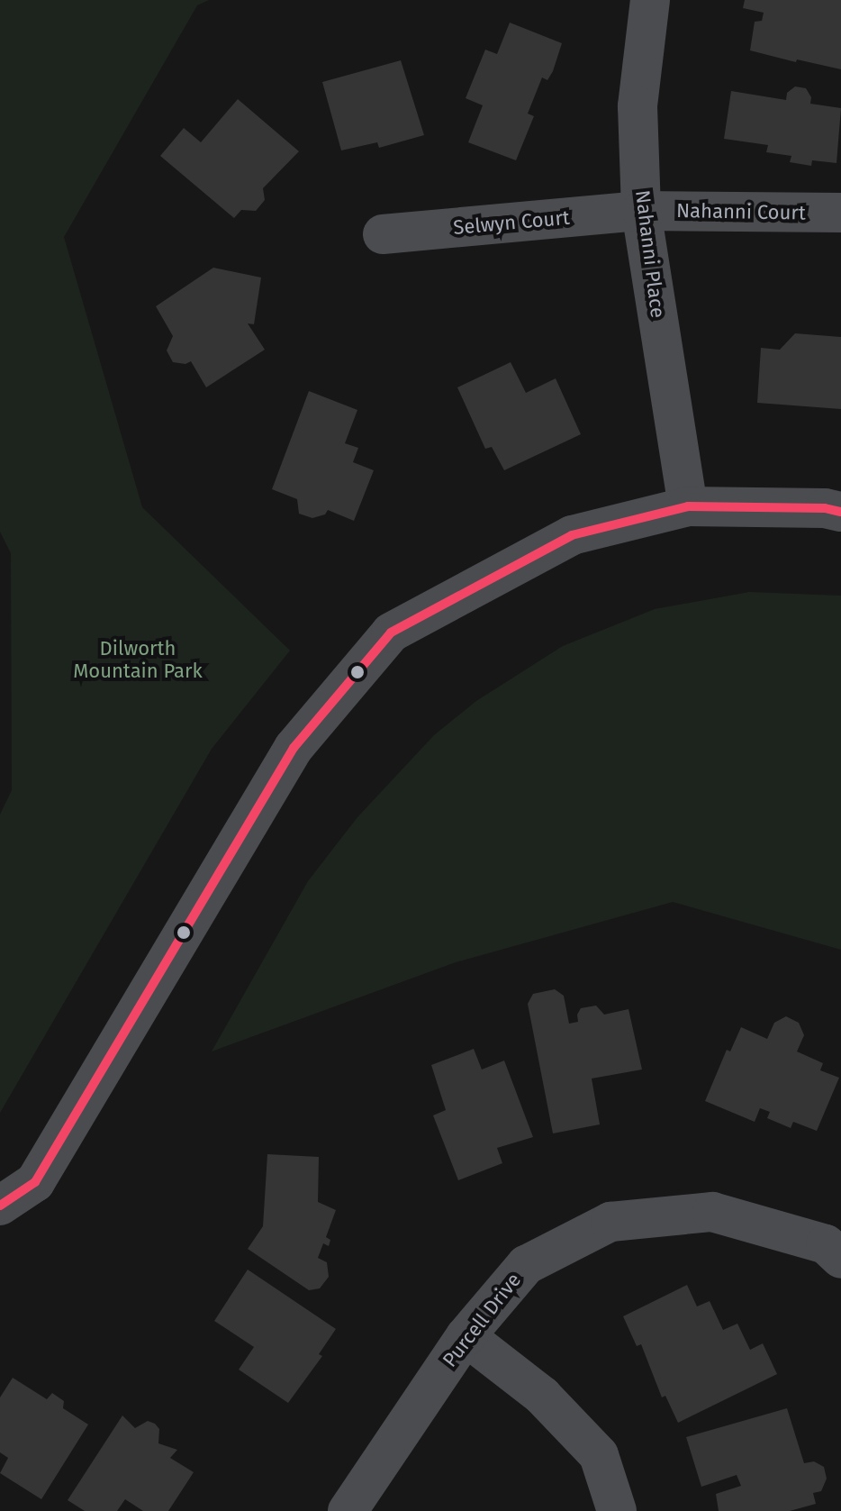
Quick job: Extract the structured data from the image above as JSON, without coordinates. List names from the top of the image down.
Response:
{
  "streets": {
    "street": [
      "Nahanni Court",
      "Selwyn Court",
      "Nahanni Place",
      "Purcell Drive"
    ]
  },
  "crossings": [
    ["Nahanni Court", "Selwyn Court"],
    ["Nahanni Court", "Nahanni Place"],
    ["Selwyn Court", "Nahanni Place"]
  ],
  "parks": ["Dilworth Mountain Park"]
}
